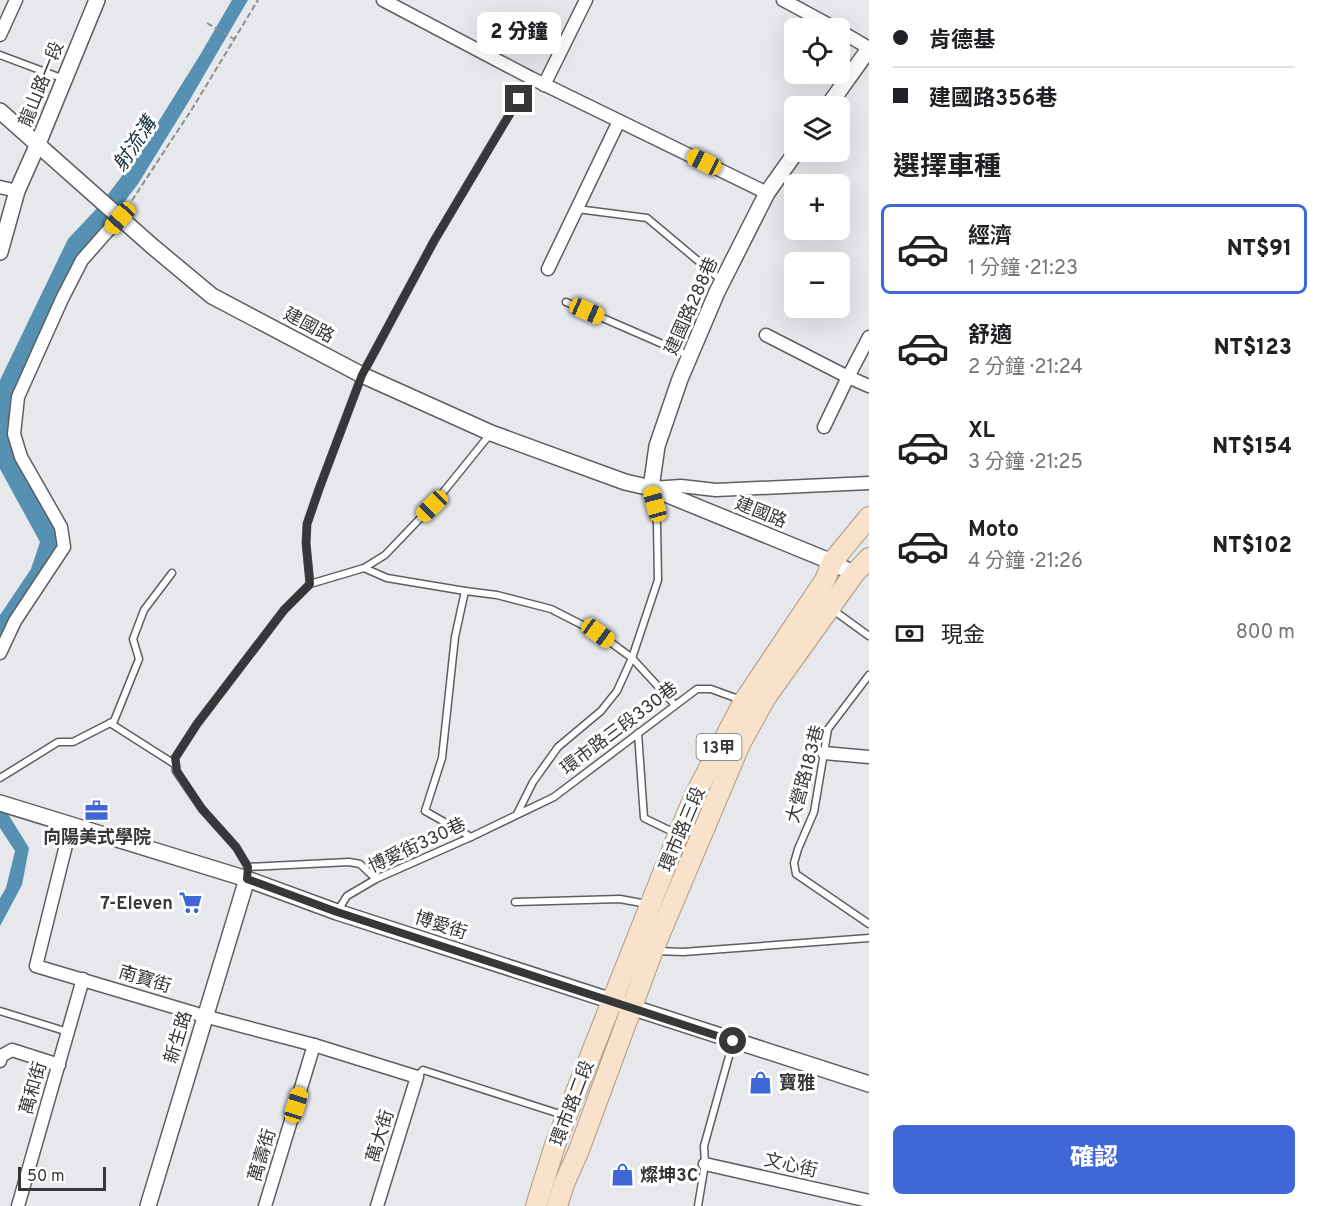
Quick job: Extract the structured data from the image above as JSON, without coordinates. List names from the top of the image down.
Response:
{
  "streets": {
    "main road": ["13甲", "環市路三段", "環市路二段"],
    "street": [
      "龍山路一段",
      "建國路288巷",
      "建國路",
      "博愛街",
      "南寶街",
      "新生路",
      "萬和街",
      "萬大街",
      "萬壽街",
      "文心街"
    ],
    "lane": ["環市路三段330巷", "大營路183巷", "博愛街330巷"]
  },
  "crossings": [
    ["龍山路一段", "建國路"],
    ["建國路288巷", "建國路"],
    ["建國路", "環市路三段"],
    ["環市路三段330巷", "環市路三段"],
    ["環市路三段330巷", "博愛街330巷"],
    ["環市路三段", "博愛街"],
    ["環市路三段", "環市路二段"],
    ["博愛街330巷", "博愛街"],
    ["博愛街", "南寶街"],
    ["博愛街", "新生路"],
    ["博愛街", "環市路二段"],
    ["南寶街", "新生路"],
    ["南寶街", "萬和街"],
    ["南寶街", "萬大街"],
    ["南寶街", "萬壽街"]
  ],
  "water": ["射流溝"],
  "places": {
    "office": ["向陽美式學院"],
    "supermarket": ["7-Eleven"],
    "shop": ["寶雅", "燦坤3C"]
  },
  "scale_bar": "50 m",
  "page": {
    "banner": ["肯德基", "建國路356巷"],
    "bubble": "2 分鐘",
    "map_buttons": ["+", "−"],
    "heading": "選擇車種",
    "list": [
      {
        "name": "經濟",
        "note": "1 分鐘 · 21:23",
        "value": "NT$91"
      },
      {
        "name": "舒適",
        "note": "2 分鐘 · 21:24",
        "value": "NT$123"
      },
      {
        "name": "XL",
        "note": "3 分鐘 · 21:25",
        "value": "NT$154"
      },
      {
        "name": "Moto",
        "note": "4 分鐘 · 21:26",
        "value": "NT$102"
      }
    ],
    "pay": ["現金", "800 m"],
    "buttons": "確認",
    "scale": "50 m"
  }
}
